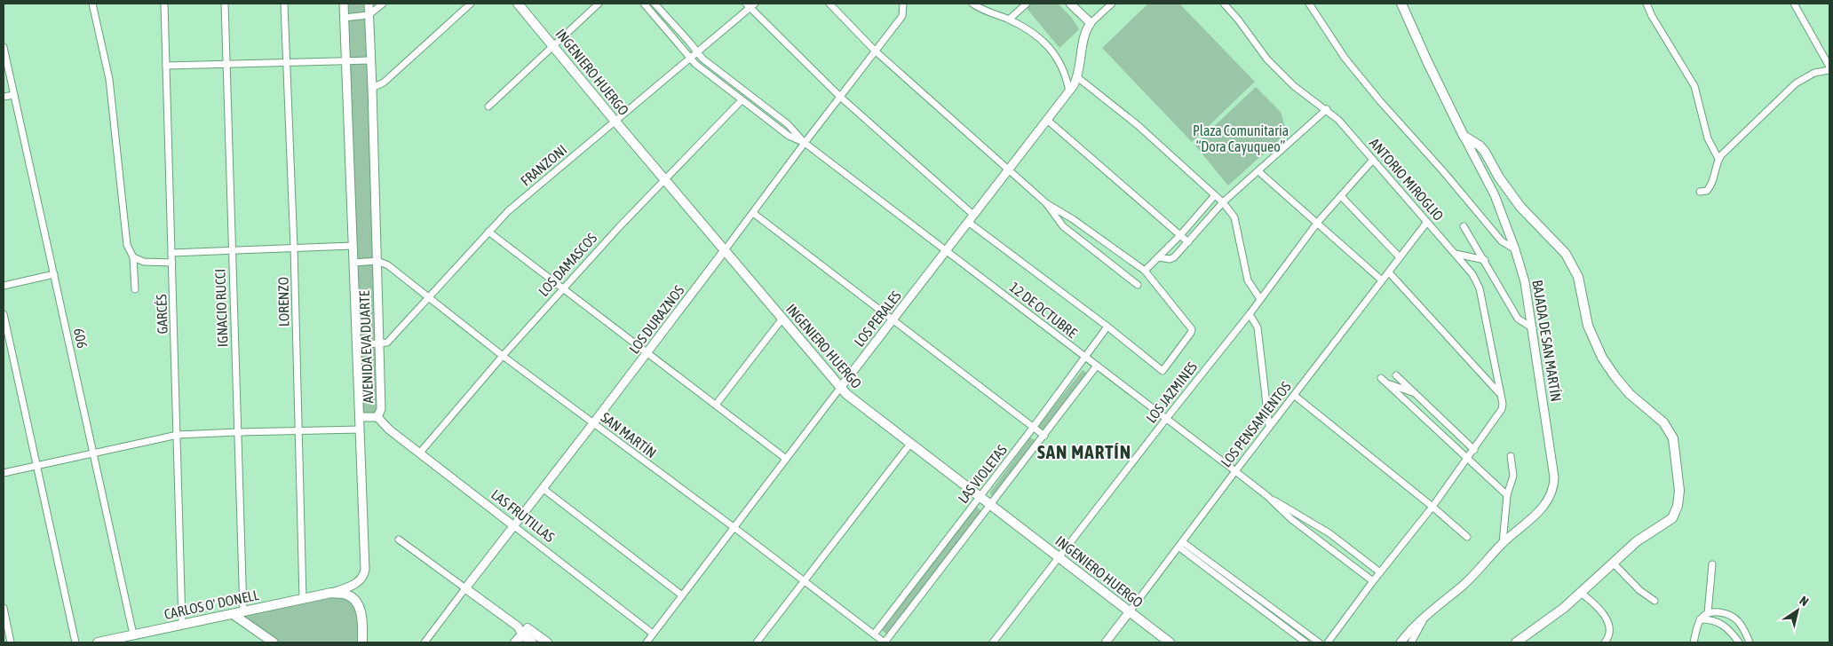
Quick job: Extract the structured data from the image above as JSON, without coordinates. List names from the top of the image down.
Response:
{
  "streets": {
    "main road": ["INGENIERO HUERGO", "BAJADA DE SAN MARTÍN", "CARLOS O' DONELL"],
    "street": [
      "FRANZONI",
      "ANTORIO MIROGLIO",
      "LOS DAMASCOS",
      "LORENZO",
      "IGNACIO RUCCI",
      "12 DE OCTUBRE",
      "GARCÉS",
      "LOS PERALES",
      "LOS DURAZNOS",
      "606",
      "AVENIDA EVA DUARTE",
      "LOS JAZMINES",
      "LOS PENSAMIENTOS",
      "SAN MARTÍN",
      "LAS VIOLETAS",
      "LAS FRUTILLAS"
    ]
  },
  "crossings": [
    ["INGENIERO HUERGO", "FRANZONI"],
    ["INGENIERO HUERGO", "LOS DAMASCOS"],
    ["INGENIERO HUERGO", "LOS PERALES"],
    ["INGENIERO HUERGO", "LOS DURAZNOS"],
    ["INGENIERO HUERGO", "LOS JAZMINES"],
    ["INGENIERO HUERGO", "LOS PENSAMIENTOS"],
    ["INGENIERO HUERGO", "LAS VIOLETAS"],
    ["FRANZONI", "12 DE OCTUBRE"],
    ["FRANZONI", "AVENIDA EVA DUARTE"],
    ["FRANZONI", "SAN MARTÍN"],
    ["ANTORIO MIROGLIO", "LOS JAZMINES"],
    ["ANTORIO MIROGLIO", "LOS PENSAMIENTOS"],
    ["LOS DAMASCOS", "12 DE OCTUBRE"],
    ["LOS DAMASCOS", "SAN MARTÍN"],
    ["LOS DAMASCOS", "LAS FRUTILLAS"],
    ["LORENZO", "CARLOS O' DONELL"],
    ["IGNACIO RUCCI", "CARLOS O' DONELL"],
    ["12 DE OCTUBRE", "LOS PERALES"],
    ["12 DE OCTUBRE", "LOS DURAZNOS"],
    ["12 DE OCTUBRE", "LOS JAZMINES"],
    ["12 DE OCTUBRE", "LOS PENSAMIENTOS"],
    ["12 DE OCTUBRE", "LAS VIOLETAS"],
    ["GARCÉS", "CARLOS O' DONELL"],
    ["LOS PERALES", "SAN MARTÍN"],
    ["LOS PERALES", "LAS FRUTILLAS"],
    ["LOS DURAZNOS", "SAN MARTÍN"],
    ["LOS DURAZNOS", "LAS FRUTILLAS"],
    ["606", "CARLOS O' DONELL"],
    ["AVENIDA EVA DUARTE", "SAN MARTÍN"],
    ["AVENIDA EVA DUARTE", "LAS FRUTILLAS"],
    ["SAN MARTÍN", "LAS VIOLETAS"]
  ],
  "districts": ["SAN MARTÍN"],
  "parks": ["Plaza Comunitaria “Dora Cayuqueo”"],
  "north": "top right"
}
